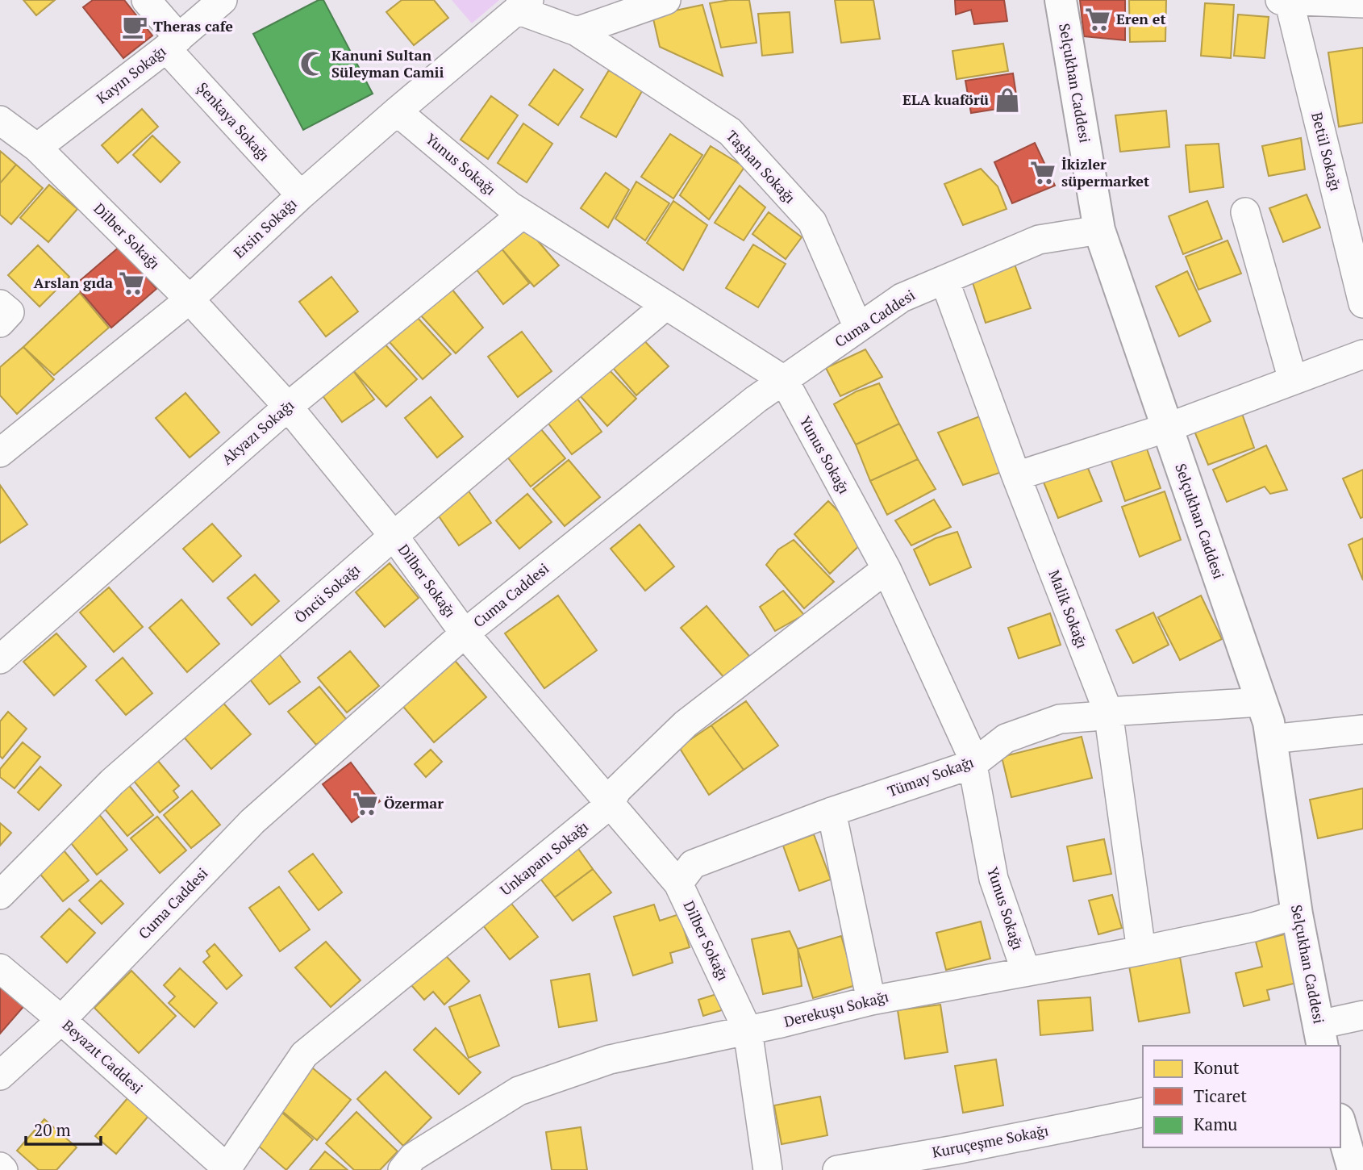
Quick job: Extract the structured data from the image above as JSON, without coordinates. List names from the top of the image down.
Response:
{
  "streets": {
    "street": [
      "Kayın Sokağı",
      "Selçukhan Caddesi",
      "Şenkaya Sokağı",
      "Betül Sokağı",
      "Yunus Sokağı",
      "Taşhan Sokağı",
      "Ersin Sokağı",
      "Dilber Sokağı",
      "Cuma Caddesi",
      "Akyazı Sokağı",
      "Öncü Sokağı",
      "Malik Sokağı",
      "Tümay Sokağı",
      "Unkapanı Sokağı",
      "Derekuşu Sokağı",
      "Beyazıt Caddesi",
      "Kuruçeşme Sokağı"
    ]
  },
  "crossings": [
    ["Kayın Sokağı", "Şenkaya Sokağı"],
    ["Kayın Sokağı", "Dilber Sokağı"],
    ["Selçukhan Caddesi", "Cuma Caddesi"],
    ["Selçukhan Caddesi", "Tümay Sokağı"],
    ["Selçukhan Caddesi", "Derekuşu Sokağı"],
    ["Şenkaya Sokağı", "Ersin Sokağı"],
    ["Yunus Sokağı", "Ersin Sokağı"],
    ["Yunus Sokağı", "Cuma Caddesi"],
    ["Yunus Sokağı", "Akyazı Sokağı"],
    ["Yunus Sokağı", "Öncü Sokağı"],
    ["Yunus Sokağı", "Tümay Sokağı"],
    ["Yunus Sokağı", "Unkapanı Sokağı"],
    ["Yunus Sokağı", "Derekuşu Sokağı"],
    ["Taşhan Sokağı", "Ersin Sokağı"],
    ["Taşhan Sokağı", "Cuma Caddesi"],
    ["Ersin Sokağı", "Dilber Sokağı"],
    ["Dilber Sokağı", "Cuma Caddesi"],
    ["Dilber Sokağı", "Akyazı Sokağı"],
    ["Dilber Sokağı", "Öncü Sokağı"],
    ["Dilber Sokağı", "Tümay Sokağı"],
    ["Dilber Sokağı", "Unkapanı Sokağı"],
    ["Dilber Sokağı", "Derekuşu Sokağı"],
    ["Cuma Caddesi", "Malik Sokağı"],
    ["Cuma Caddesi", "Beyazıt Caddesi"],
    ["Malik Sokağı", "Tümay Sokağı"],
    ["Malik Sokağı", "Derekuşu Sokağı"],
    ["Unkapanı Sokağı", "Beyazıt Caddesi"]
  ],
  "places": {
    "supermarket": [
      "Eren et",
      "İkizler süpermarket",
      "Arslan gıda",
      "Özermar"
    ],
    "cafe": ["Theras cafe"],
    "mosque": ["Kanuni Sultan Süleyman Camii"],
    "shop": ["ELA kuaförü"]
  },
  "legend": ["Konut", "Ticaret", "Kamu"],
  "scale_bar": "20 m"
}
